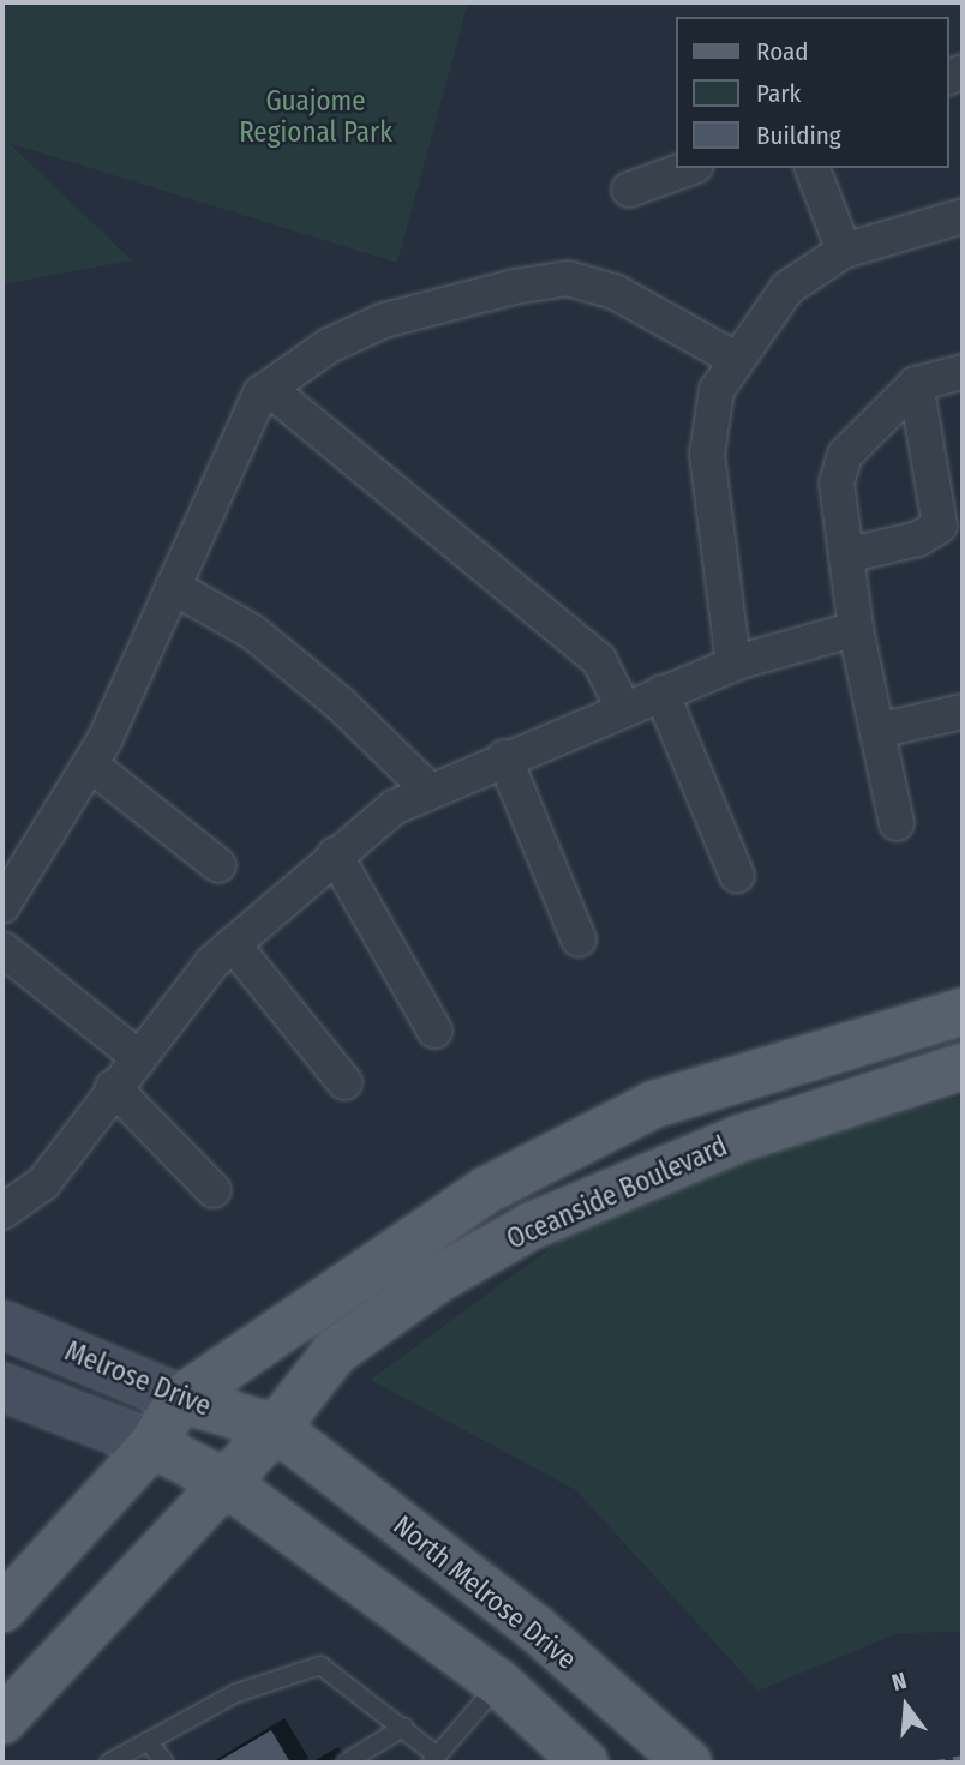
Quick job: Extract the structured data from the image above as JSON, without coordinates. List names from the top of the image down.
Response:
{
  "streets": {
    "main road": ["Oceanside Boulevard", "Melrose Drive", "North Melrose Drive"]
  },
  "crossings": [
    ["Oceanside Boulevard", "Melrose Drive"],
    ["Oceanside Boulevard", "North Melrose Drive"],
    ["Melrose Drive", "North Melrose Drive"]
  ],
  "parks": ["Guajome Regional Park"],
  "legend": ["Road", "Park", "Building"],
  "north": "top"
}
